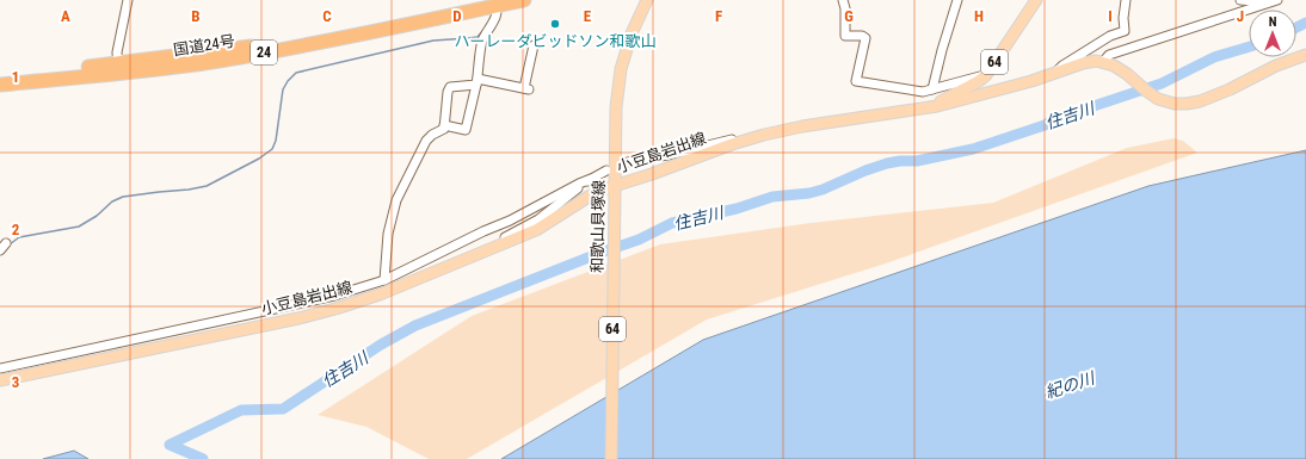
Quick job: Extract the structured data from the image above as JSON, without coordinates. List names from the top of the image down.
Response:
{
  "streets": {
    "highway": ["国道24号", "24"],
    "main road": ["64", "小豆島岩出線", "和歌山貝塚線"]
  },
  "crossings": [
    ["64", "小豆島岩出線"],
    ["小豆島岩出線", "和歌山貝塚線"]
  ],
  "water": ["住吉川", "紀の川"],
  "places": ["ハーレーダビッドソン和歌山"],
  "north": "top",
  "grid": {
    "columns": [
      "A",
      "B",
      "C",
      "D",
      "E",
      "F",
      "G",
      "H",
      "I",
      "J"
    ],
    "rows": ["1", "2", "3"]
  }
}
